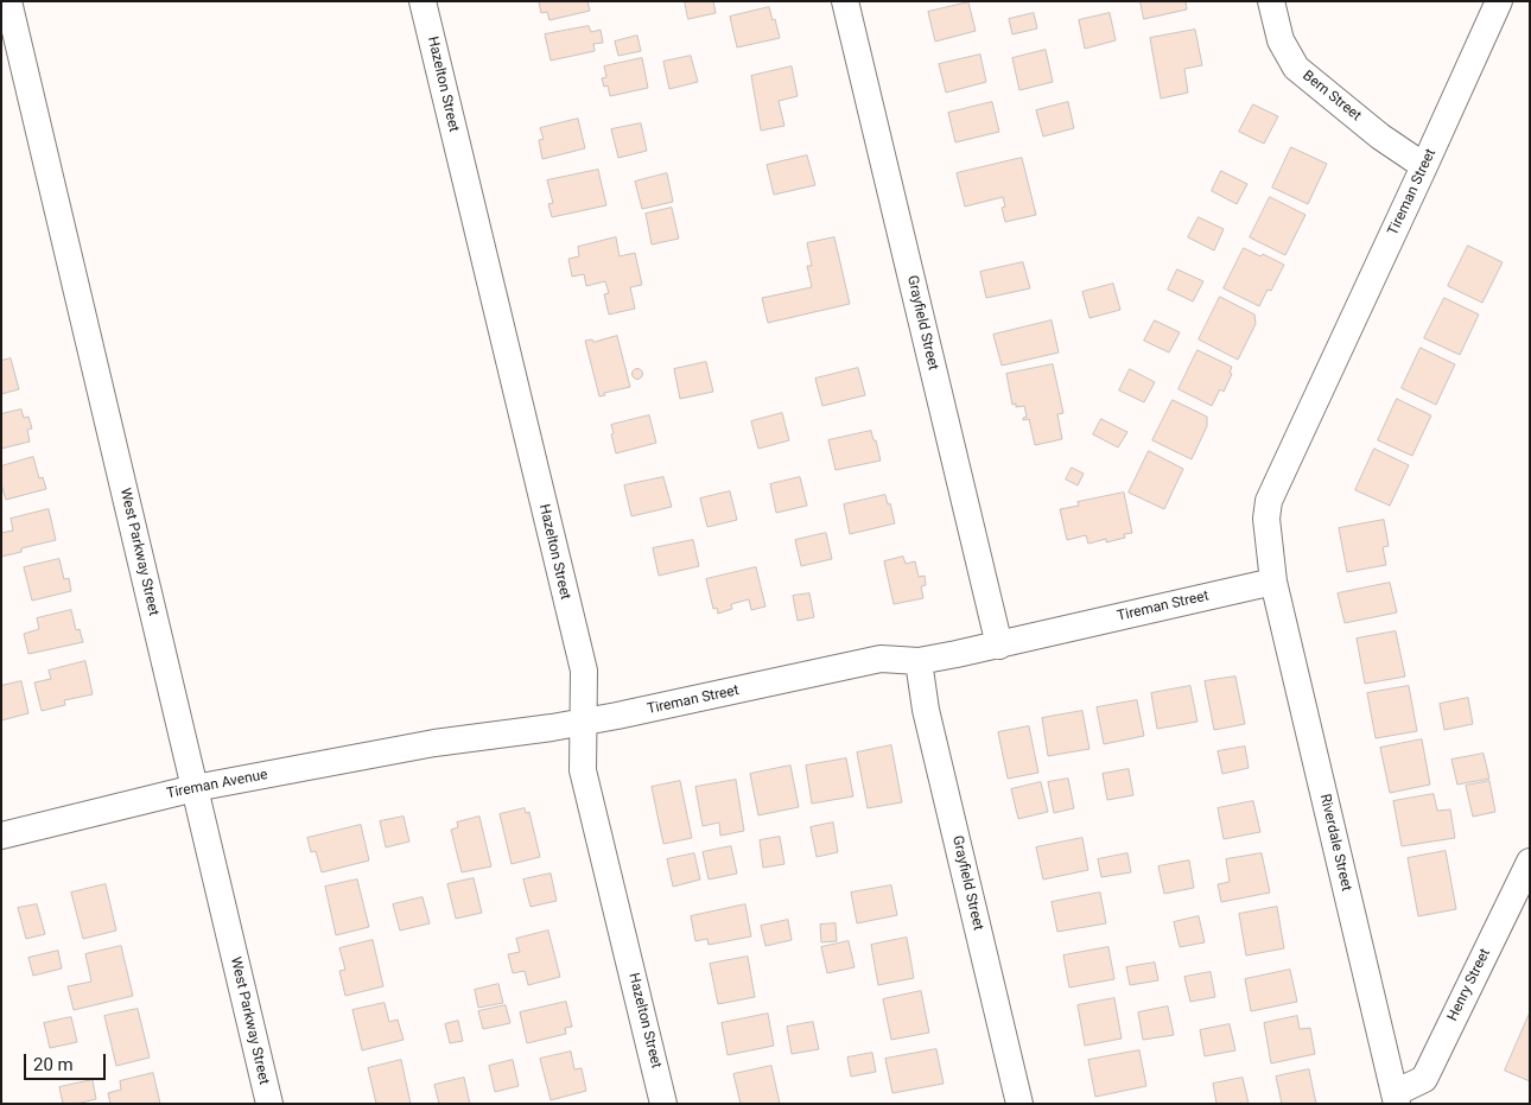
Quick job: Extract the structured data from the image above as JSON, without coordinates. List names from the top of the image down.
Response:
{
  "streets": {
    "street": [
      "Hazelton Street",
      "Bern Street",
      "Tireman Street",
      "Grayfield Street",
      "West Parkway Street",
      "Tireman Avenue",
      "Riverdale Street",
      "Henry Street"
    ]
  },
  "crossings": [
    ["Hazelton Street", "Tireman Street"],
    ["Bern Street", "Tireman Street"],
    ["Tireman Street", "Grayfield Street"],
    ["Tireman Street", "Tireman Avenue"],
    ["Tireman Street", "Riverdale Street"],
    ["West Parkway Street", "Tireman Avenue"],
    ["Riverdale Street", "Henry Street"]
  ],
  "scale_bar": "20 m"
}
